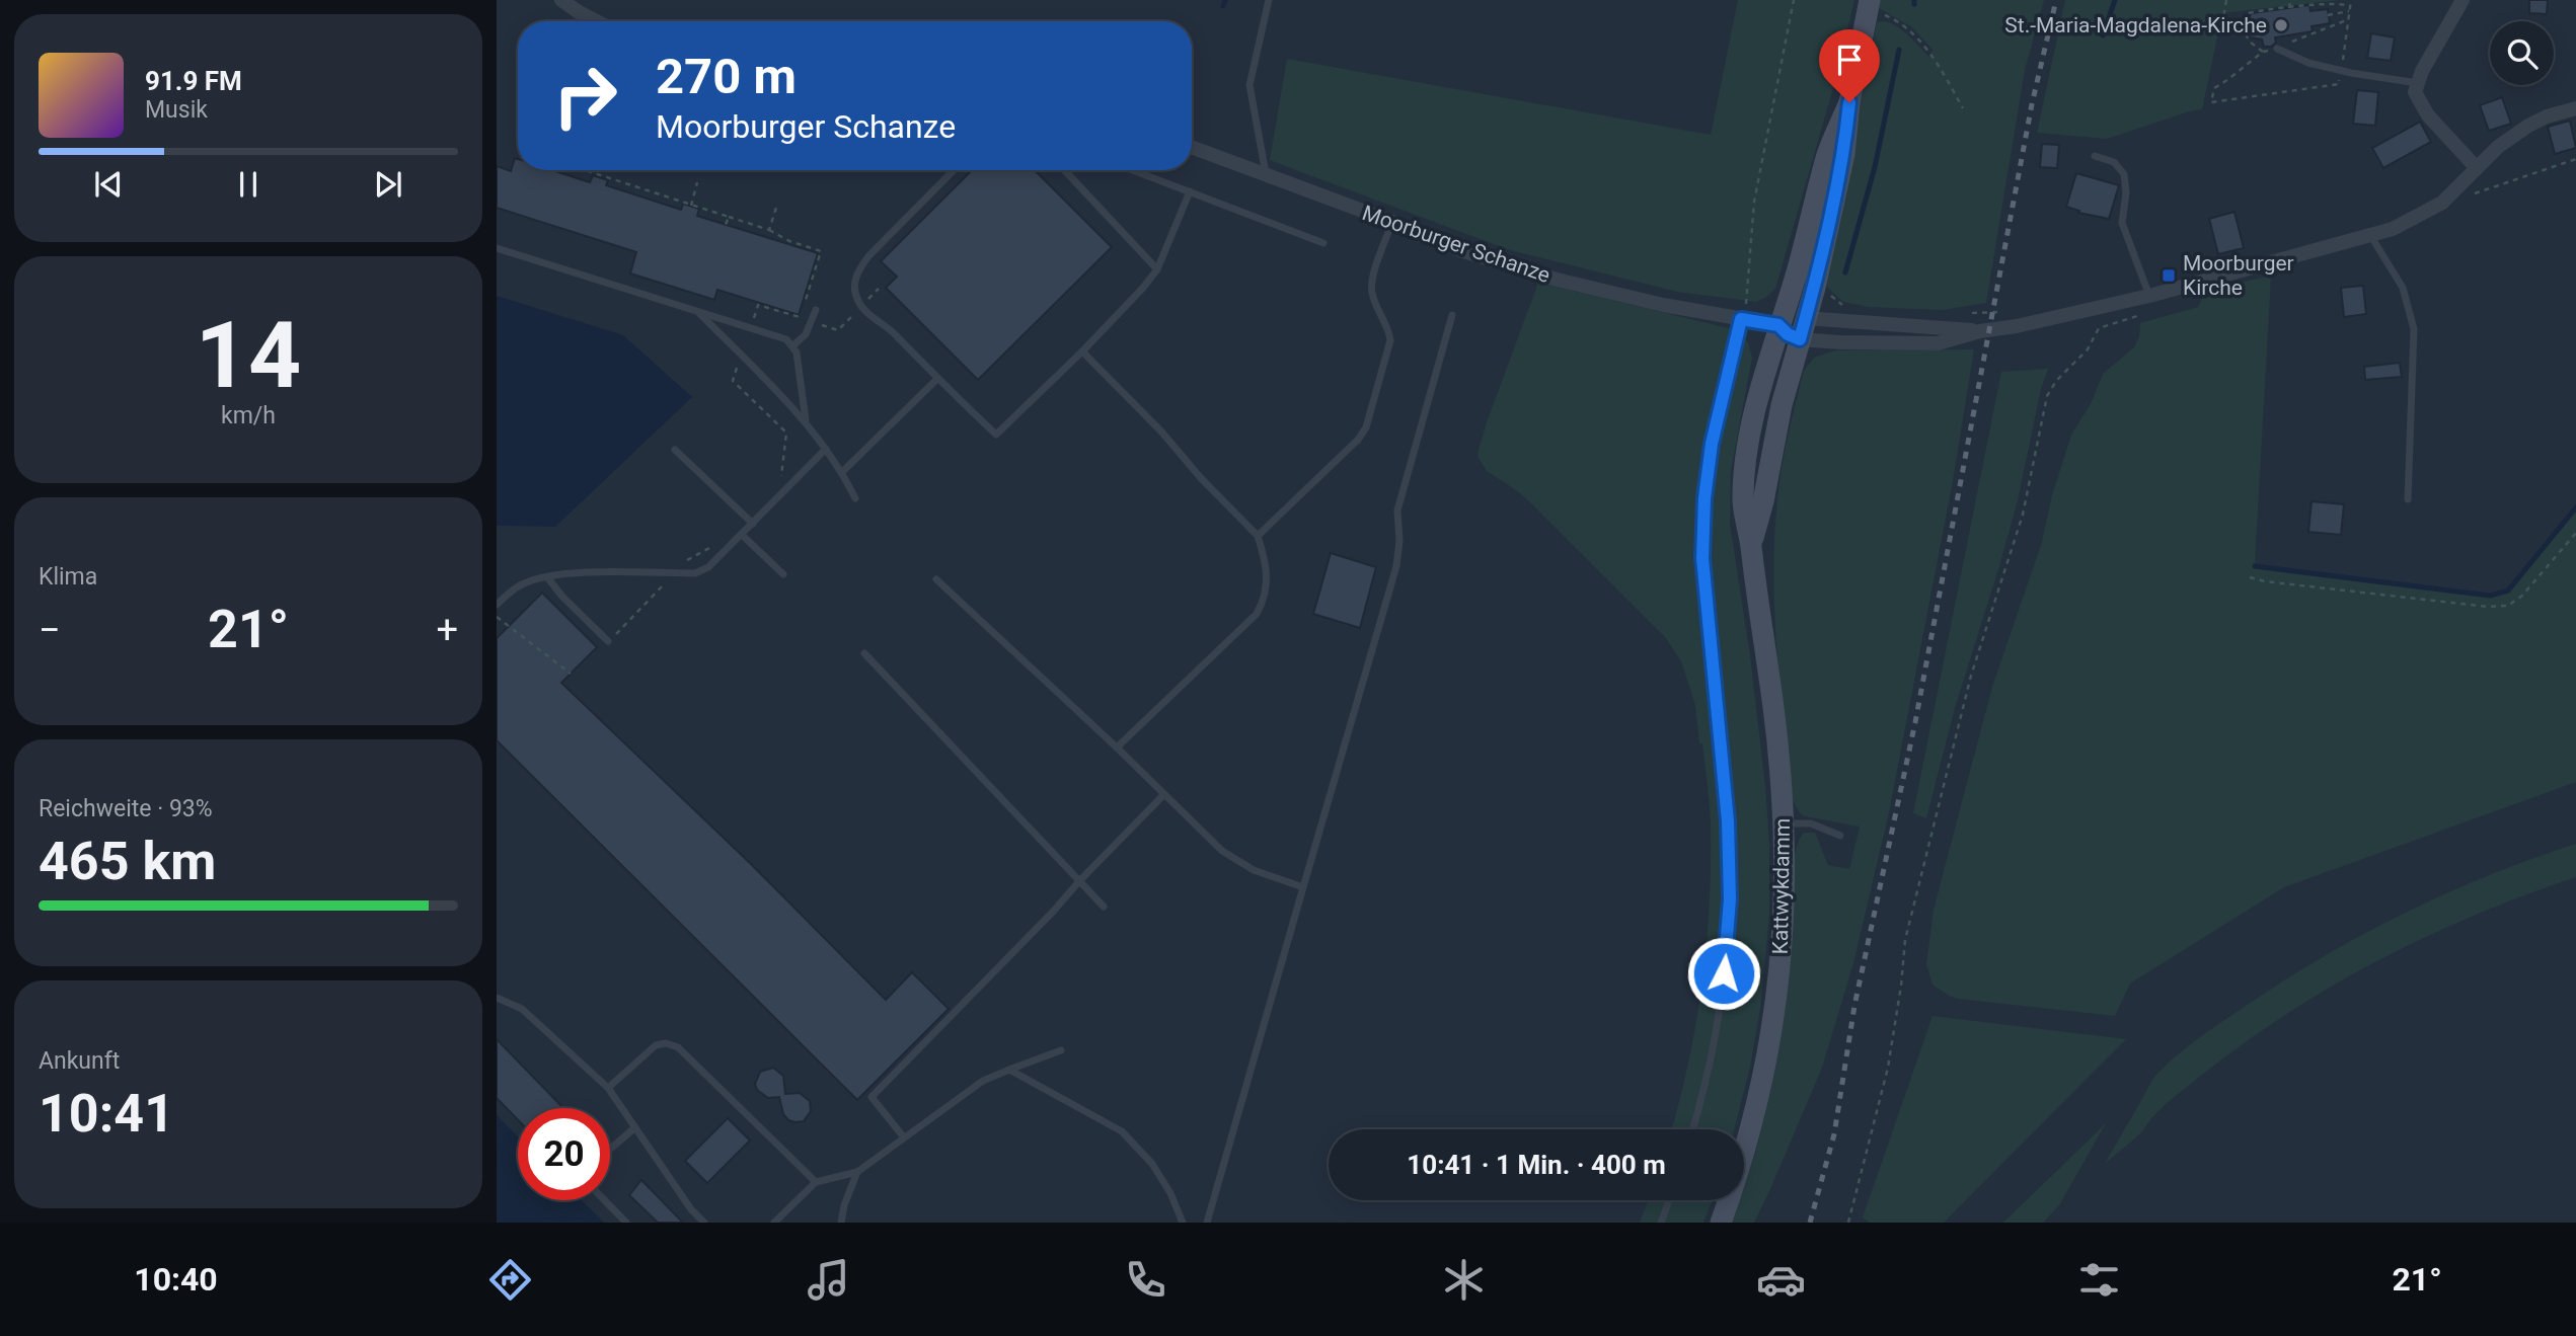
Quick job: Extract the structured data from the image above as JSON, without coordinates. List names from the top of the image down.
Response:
{
  "streets": {
    "main road": ["Kattwykdamm"],
    "street": ["Moorburger Schanze"]
  },
  "crossings": [
    ["Moorburger Schanze", "Kattwykdamm"]
  ],
  "places": {
    "other": ["St.-Maria-Magdalena-Kirche"],
    "transit": ["Moorburger Kirche"]
  },
  "page": {
    "turn": ["270 m", "Moorburger Schanze"],
    "song": ["91.9 FM", "Musik"],
    "tile": [
      ["14", "km/h"],
      "Klima",
      ["Reichweite · 93%", "465 km"],
      ["Ankunft", "10:41"]
    ],
    "heat": ["−", "21°", "+"],
    "limit": "20",
    "trip": "10:41 · 1 Min. · 400 m",
    "tabs": ["10:40", "21°"]
  }
}
